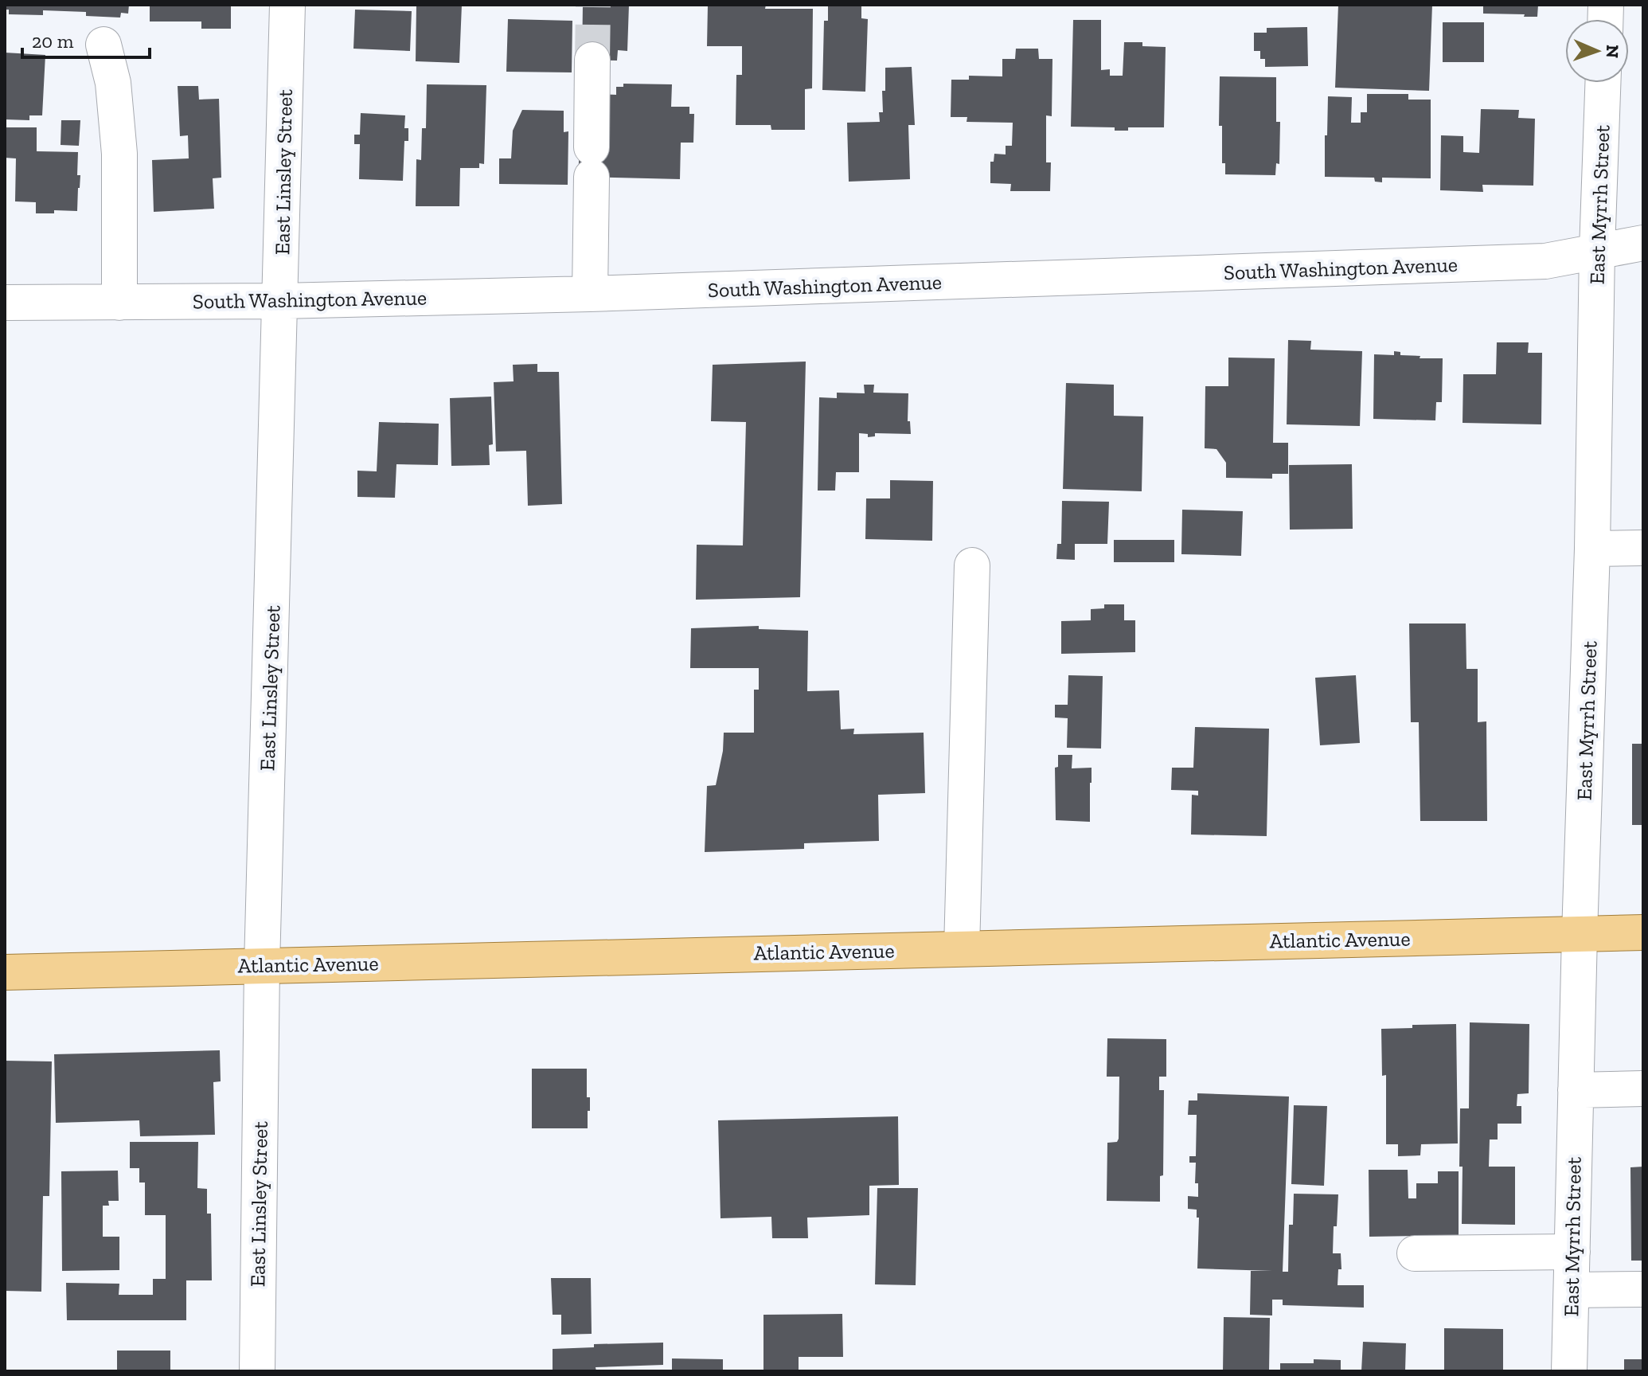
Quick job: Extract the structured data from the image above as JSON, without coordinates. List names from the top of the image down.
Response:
{
  "streets": {
    "main road": ["Atlantic Avenue"],
    "street": ["East Linsley Street", "East Myrrh Street", "South Washington Avenue"]
  },
  "crossings": [
    ["East Linsley Street", "South Washington Avenue"],
    ["East Linsley Street", "Atlantic Avenue"],
    ["East Myrrh Street", "South Washington Avenue"],
    ["East Myrrh Street", "Atlantic Avenue"]
  ],
  "scale_bar": "20 m",
  "north": "right"
}
